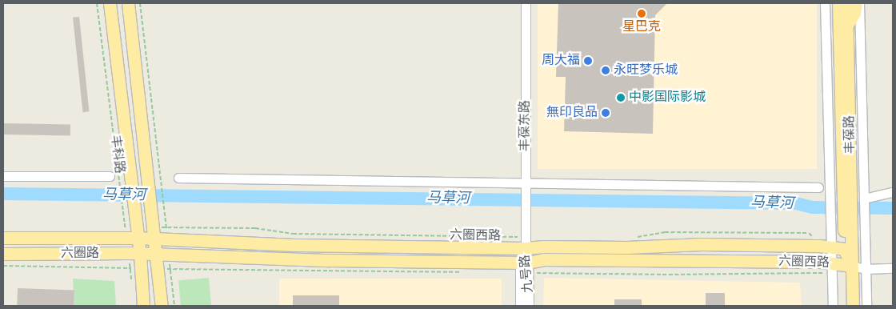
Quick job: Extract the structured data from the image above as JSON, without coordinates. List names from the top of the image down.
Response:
{
  "streets": {
    "main road": [
      "丰葆路",
      "丰科路",
      "六圈西路",
      "六圈路"
    ],
    "street": ["丰葆东路", "九号路"]
  },
  "crossings": [
    ["丰葆东路", "六圈西路"],
    ["丰葆东路", "九号路"],
    ["丰葆路", "六圈西路"],
    ["丰科路", "六圈路"],
    ["六圈西路", "六圈路"],
    ["六圈西路", "九号路"]
  ],
  "water": ["马草河"],
  "places": [
    "星巴克",
    "周大福",
    "永旺梦乐城",
    "中影国际影城",
    "無印良品"
  ]
}
